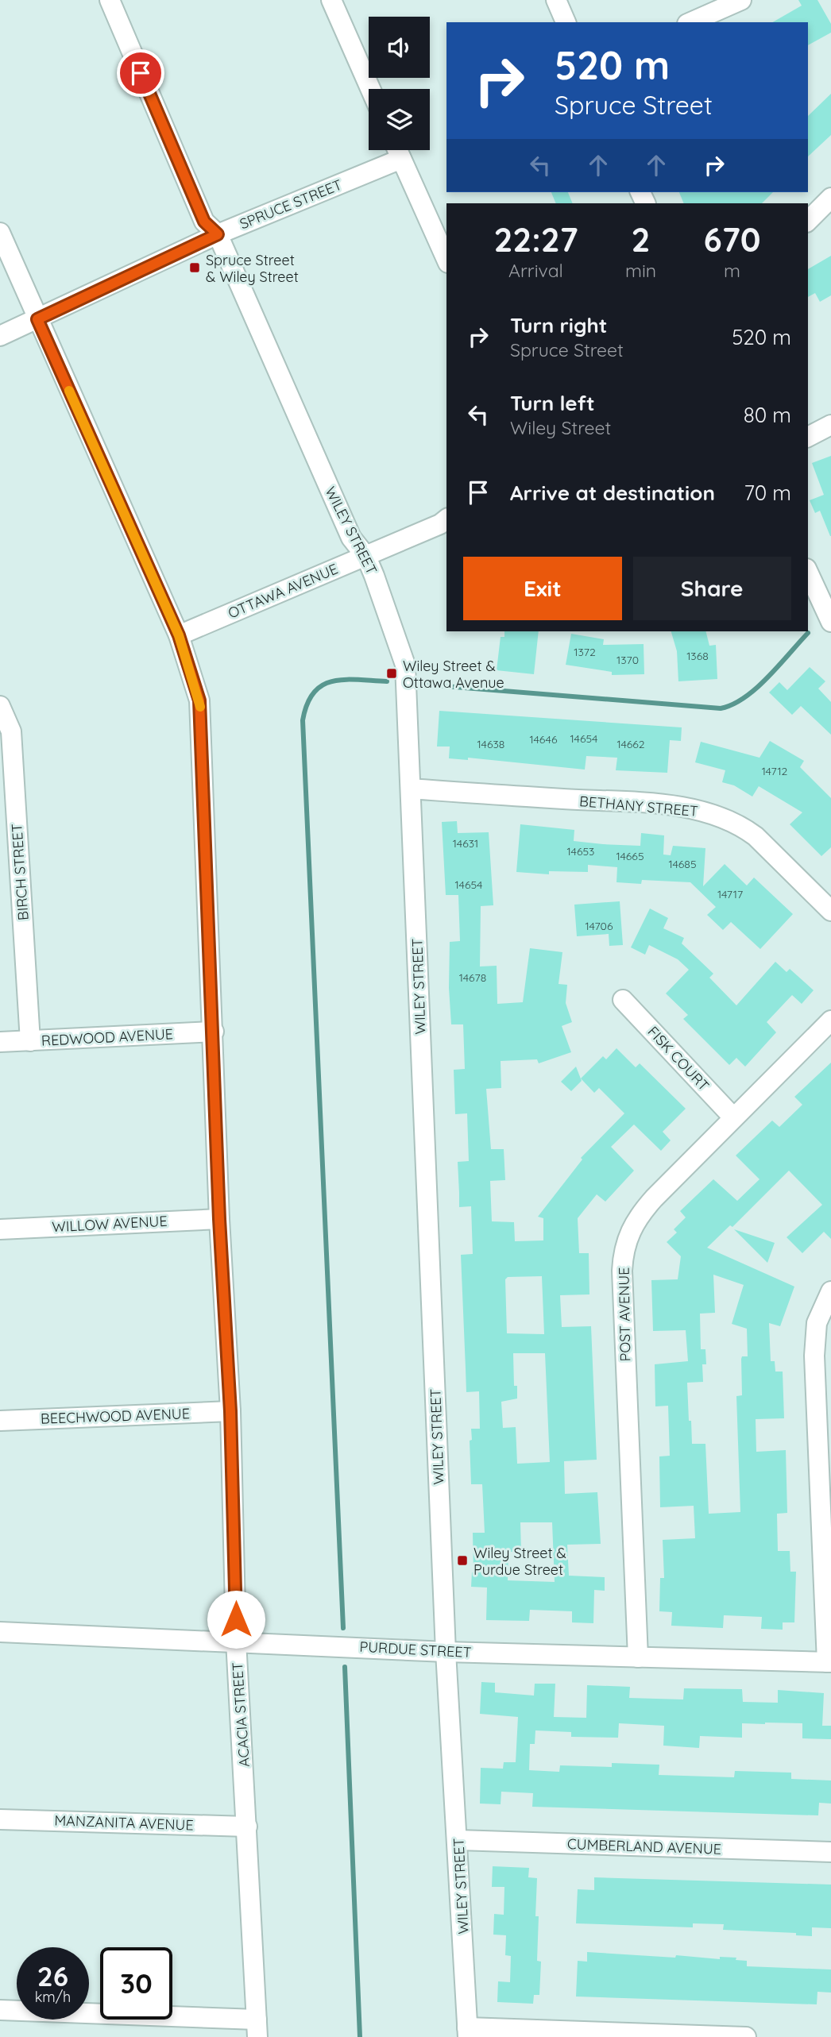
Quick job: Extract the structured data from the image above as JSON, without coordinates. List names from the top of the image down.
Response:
{
  "streets": {
    "street": [
      "SPRUCE STREET",
      "WILEY STREET",
      "OTTAWA AVENUE",
      "BETHANY STREET",
      "BIRCH STREET",
      "REDWOOD AVENUE",
      "FISK COURT",
      "WILLOW AVENUE",
      "POST AVENUE",
      "BEECHWOOD AVENUE",
      "PURDUE STREET",
      "ACACIA STREET",
      "MANZANITA AVENUE",
      "CUMBERLAND AVENUE"
    ]
  },
  "crossings": [
    ["SPRUCE STREET", "WILEY STREET"],
    ["SPRUCE STREET", "ACACIA STREET"],
    ["WILEY STREET", "OTTAWA AVENUE"],
    ["WILEY STREET", "BETHANY STREET"],
    ["WILEY STREET", "PURDUE STREET"],
    ["WILEY STREET", "CUMBERLAND AVENUE"],
    ["OTTAWA AVENUE", "ACACIA STREET"],
    ["BIRCH STREET", "REDWOOD AVENUE"],
    ["REDWOOD AVENUE", "ACACIA STREET"],
    ["FISK COURT", "POST AVENUE"],
    ["WILLOW AVENUE", "ACACIA STREET"],
    ["POST AVENUE", "PURDUE STREET"],
    ["BEECHWOOD AVENUE", "ACACIA STREET"],
    ["PURDUE STREET", "ACACIA STREET"],
    ["ACACIA STREET", "MANZANITA AVENUE"]
  ],
  "places": {
    "transit": ["Spruce Street & Wiley Street", "Wiley Street & Ottawa Avenue", "Wiley Street & Purdue Street"]
  },
  "house_numbers": [
    "1372",
    "1368",
    "1370",
    "14654",
    "14646",
    "14638",
    "14662",
    "14712",
    "14631",
    "14653",
    "14665",
    "14685",
    "14654",
    "14717",
    "14706",
    "14678"
  ],
  "page": {
    "turn": ["520 m", "Spruce Street"],
    "eta": [
      "22:27",
      "Arrival",
      "2",
      "min",
      "670",
      "m"
    ],
    "list": [
      {
        "name": "Turn right",
        "note": "Spruce Street",
        "value": "520 m"
      },
      {
        "name": "Turn left",
        "note": "Wiley Street",
        "value": "80 m"
      },
      {
        "name": "Arrive at destination",
        "value": "70 m"
      }
    ],
    "buttons": ["Exit", "Share"],
    "speed": "26 km/h",
    "limit": "30"
  }
}
